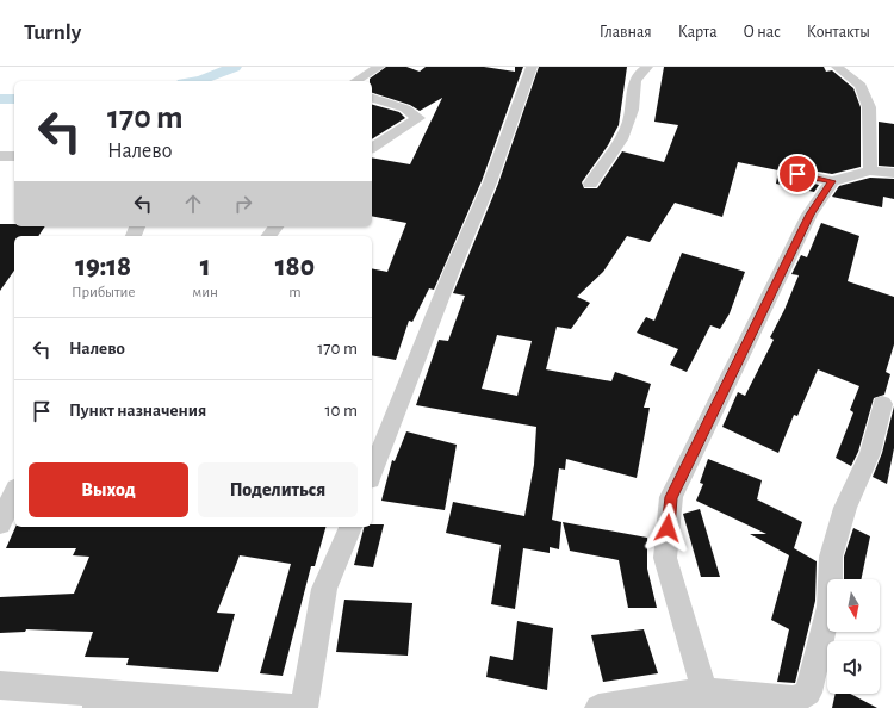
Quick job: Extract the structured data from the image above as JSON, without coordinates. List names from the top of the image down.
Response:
{
  "north": "bottom",
  "page": {
    "header": "Turnly",
    "nav": [
      "Главная",
      "Карта",
      "О нас",
      "Контакты"
    ],
    "turn": ["170 m", "Налево"],
    "eta": [
      "19:18",
      "Прибытие",
      "1",
      "мин",
      "180",
      "m"
    ],
    "list": [
      {
        "name": "Налево",
        "value": "170 m"
      },
      {
        "name": "Пункт назначения",
        "value": "10 m"
      }
    ],
    "buttons": ["Выход", "Поделиться"]
  }
}
